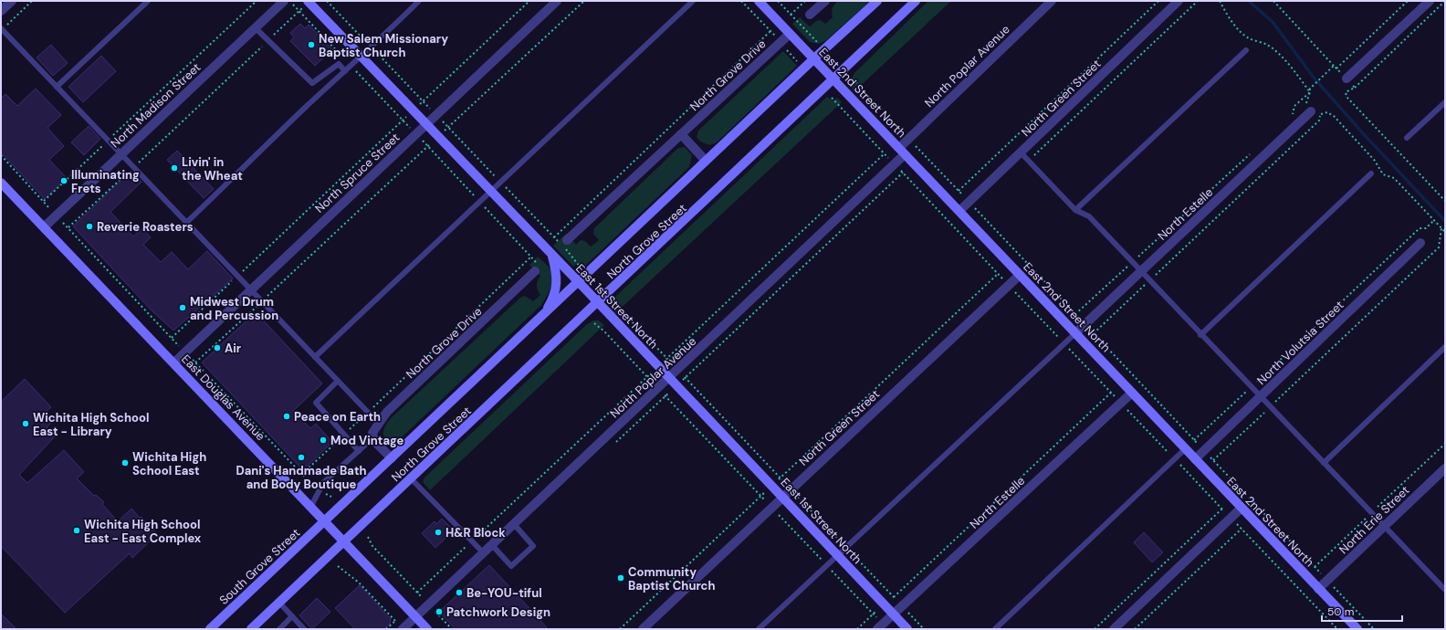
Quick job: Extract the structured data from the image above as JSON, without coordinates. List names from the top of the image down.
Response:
{
  "streets": {
    "street": [
      "North Poplar Avenue",
      "North Grove Drive",
      "East 2nd Street North",
      "North Green Street",
      "North Madison Street",
      "North Spruce Street",
      "North Estelle",
      "North Grove Street",
      "East 1st Street North",
      "North Volutsia Street",
      "East Douglas Avenue",
      "North Erie Street",
      "South Grove Street"
    ]
  },
  "crossings": [
    ["North Poplar Avenue", "East 2nd Street North"],
    ["North Poplar Avenue", "East 1st Street North"],
    ["North Poplar Avenue", "East Douglas Avenue"],
    ["North Grove Drive", "East 2nd Street North"],
    ["East 2nd Street North", "North Green Street"],
    ["East 2nd Street North", "North Estelle"],
    ["East 2nd Street North", "North Grove Street"],
    ["East 2nd Street North", "North Volutsia Street"],
    ["East 2nd Street North", "North Erie Street"],
    ["North Green Street", "East 1st Street North"],
    ["North Madison Street", "East Douglas Avenue"],
    ["North Spruce Street", "East 1st Street North"],
    ["North Spruce Street", "East Douglas Avenue"],
    ["North Estelle", "East 1st Street North"],
    ["North Grove Street", "East 1st Street North"],
    ["North Grove Street", "East Douglas Avenue"],
    ["North Grove Street", "South Grove Street"],
    ["East Douglas Avenue", "South Grove Street"]
  ],
  "places": [
    "New Salem Missionary Baptist Church",
    "Livin' in the Wheat",
    "Illuminating Frets",
    "Reverie Roasters",
    "Midwest Drum and Percussion",
    "Air",
    "Peace on Earth",
    "Wichita High School East - Library",
    "Mod Vintage",
    "Dani's Handmade Bath and Body Boutique",
    "Wichita High School East",
    "Wichita High School East - East Complex",
    "H&R Block",
    "Community Baptist Church",
    "Be-YOU-tiful",
    "Patchwork Design"
  ],
  "scale_bar": "50 m"
}
